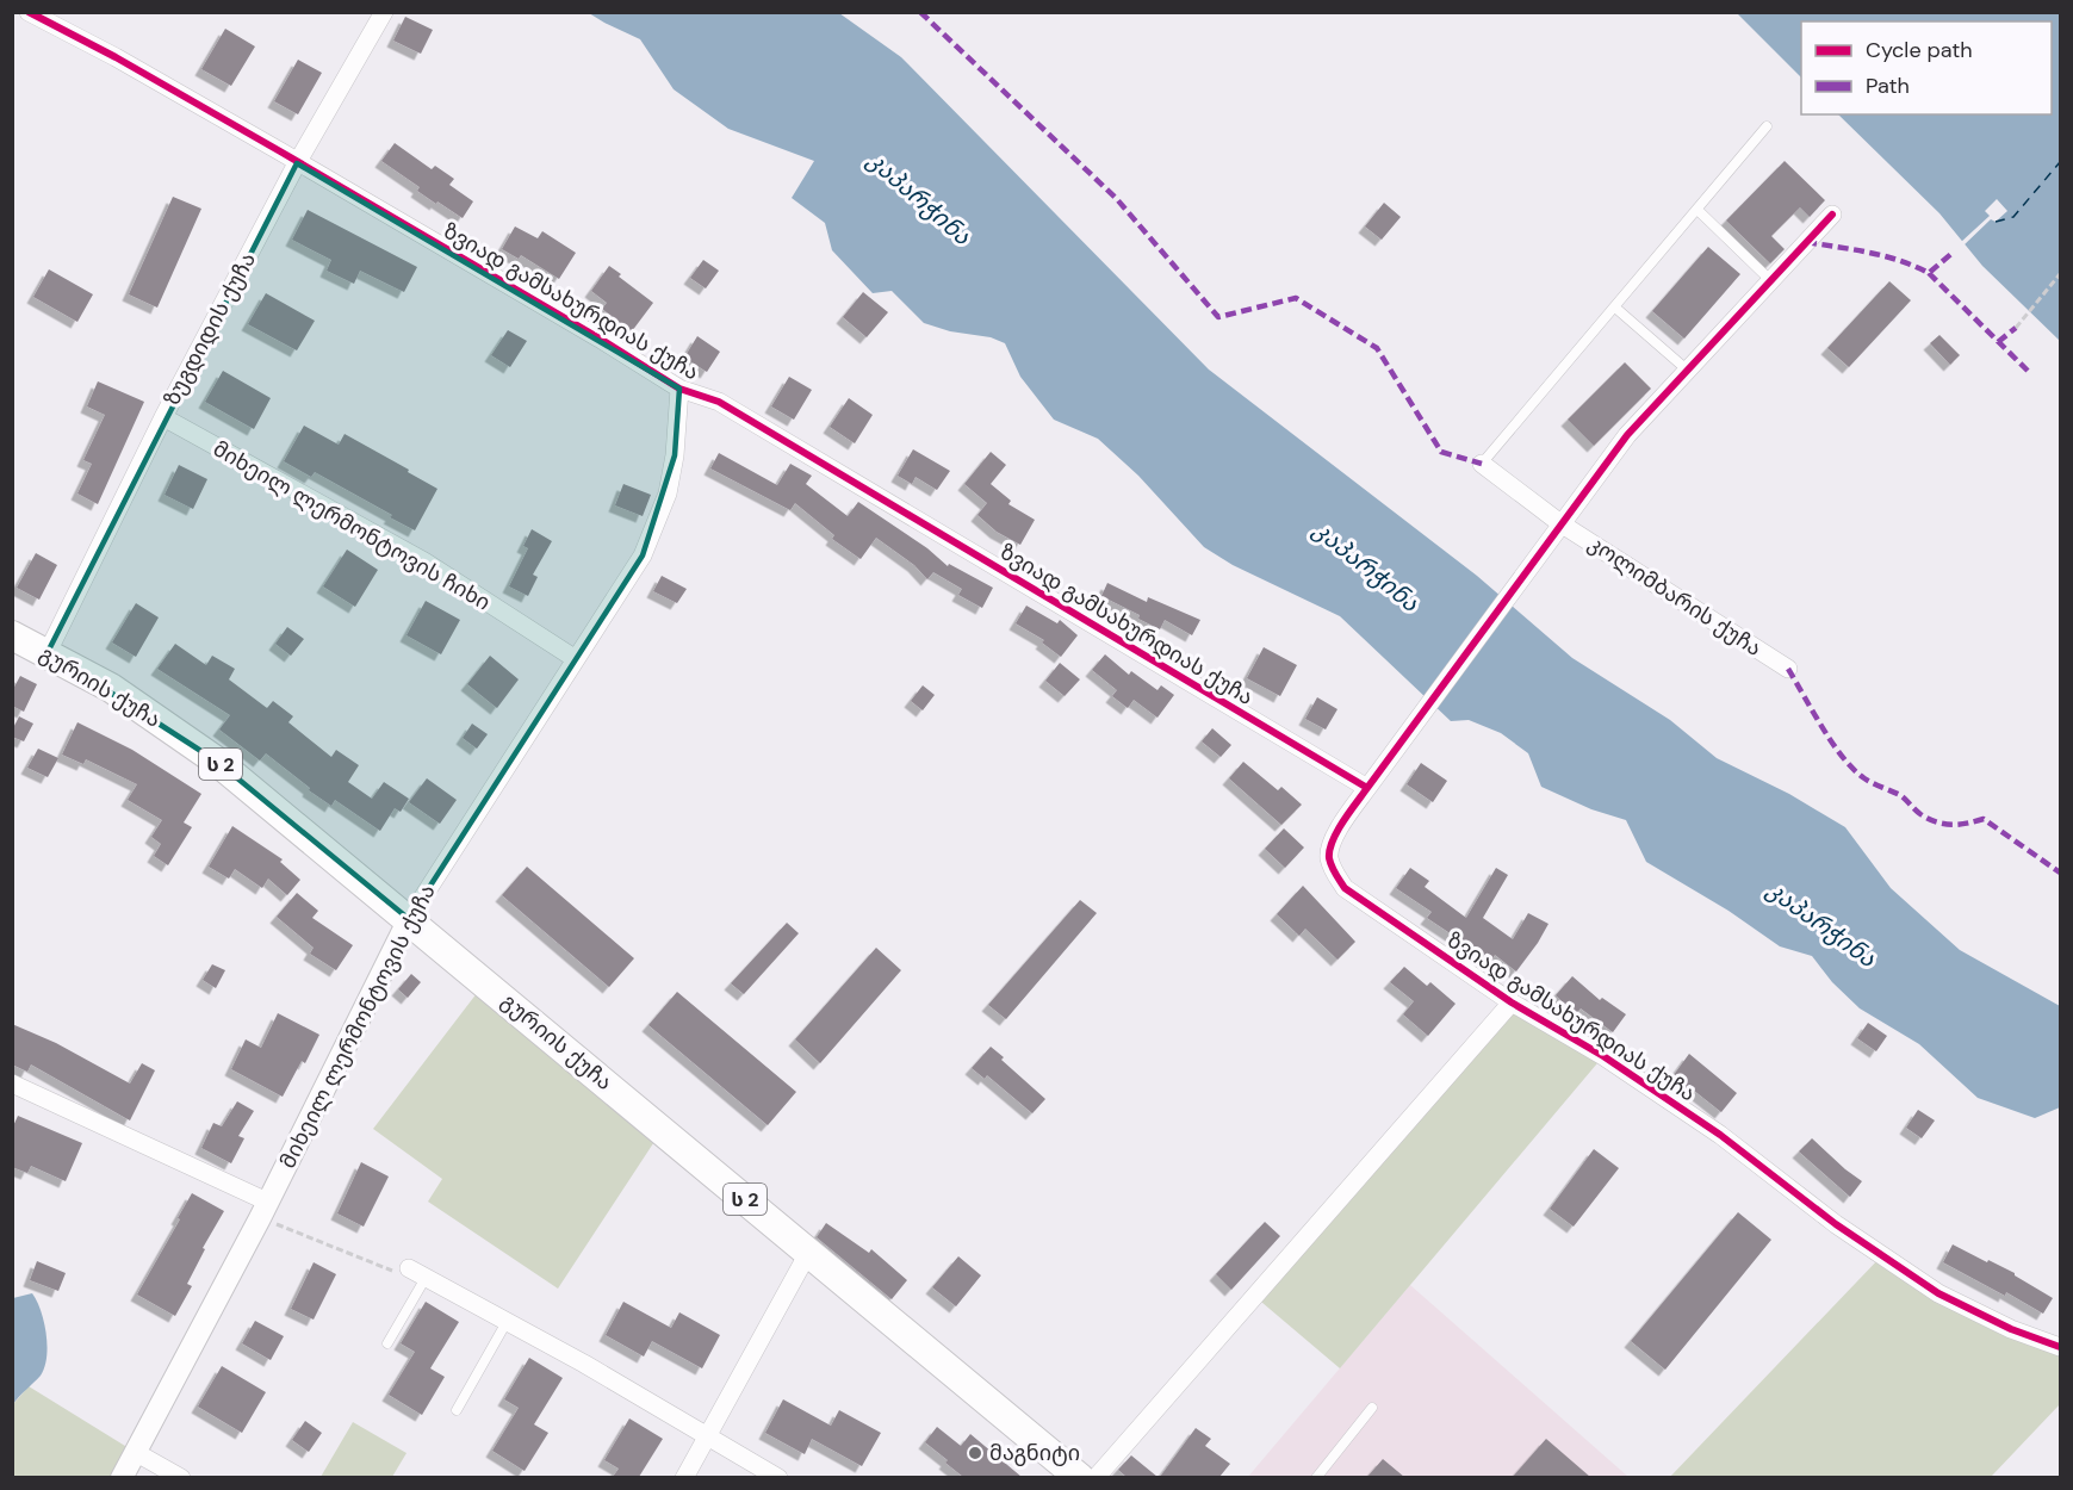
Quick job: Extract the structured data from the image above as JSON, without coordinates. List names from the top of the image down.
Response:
{
  "streets": {
    "highway": ["გურიის ქუჩა", "ს 2"],
    "street": [
      "ზვიად გამსახურდიას ქუჩა",
      "ზუგდიდის ქუჩა",
      "მიხეილ ლერმონტოვის ჩიხი",
      "კოლიმბარის ქუჩა",
      "მიხეილ ლერმონტოვის ქუჩა"
    ]
  },
  "crossings": [
    ["ზვიად გამსახურდიას ქუჩა", "ზუგდიდის ქუჩა"],
    ["ზვიად გამსახურდიას ქუჩა", "მიხეილ ლერმონტოვის ქუჩა"],
    ["ზუგდიდის ქუჩა", "მიხეილ ლერმონტოვის ჩიხი"],
    ["ზუგდიდის ქუჩა", "გურიის ქუჩა"],
    ["მიხეილ ლერმონტოვის ჩიხი", "მიხეილ ლერმონტოვის ქუჩა"],
    ["გურიის ქუჩა", "მიხეილ ლერმონტოვის ქუჩა"]
  ],
  "water": ["კაპარჭინა"],
  "places": ["მაგნიტი"],
  "legend": ["Cycle path", "Path"]
}
